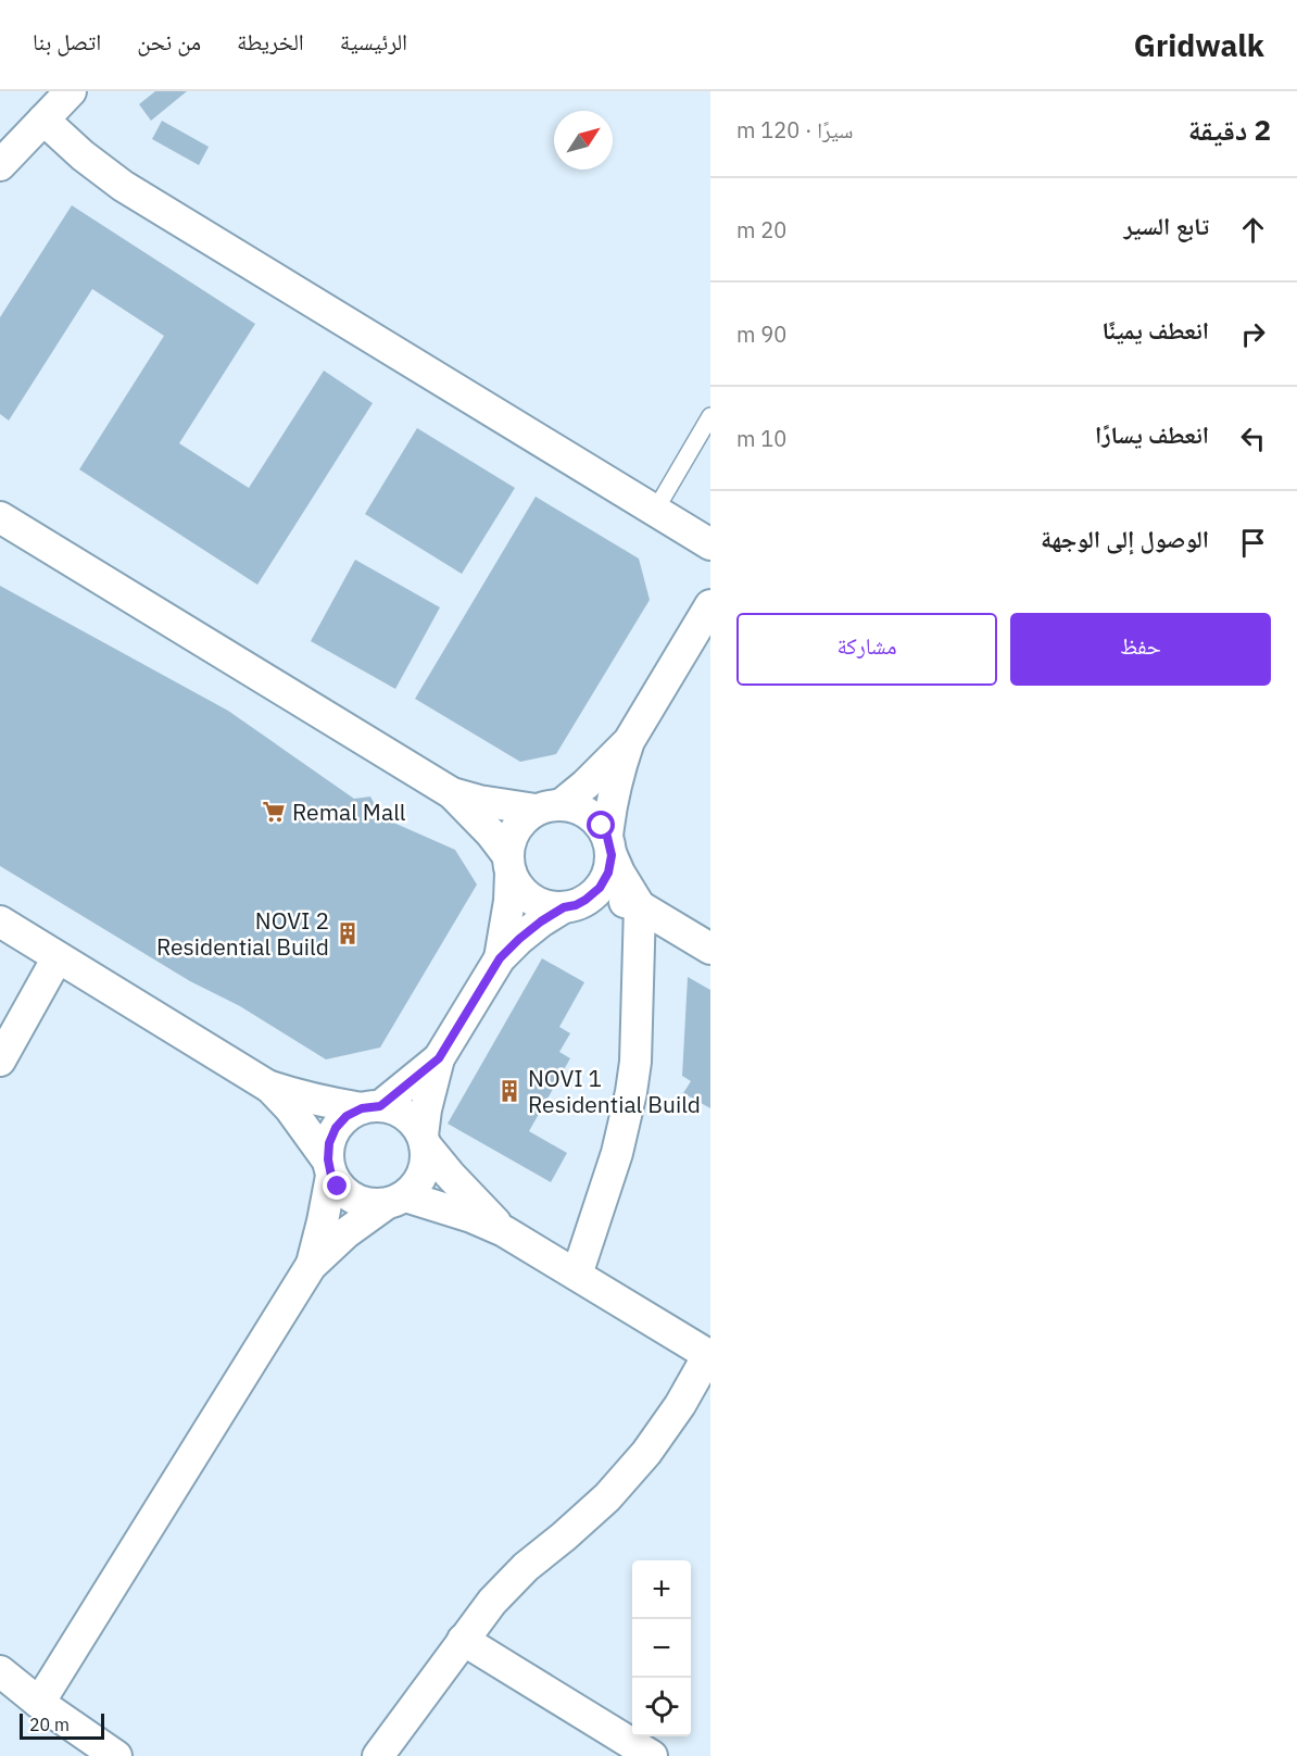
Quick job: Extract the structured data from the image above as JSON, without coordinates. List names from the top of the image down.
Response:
{
  "places": {
    "supermarket": ["Remal Mall"],
    "building": ["NOVI 2 Residential Build", "NOVI 1 Residential Build"]
  },
  "scale_bar": "20 m",
  "north": "top right",
  "page": {
    "header": "Gridwalk",
    "nav": [
      "الرئيسية",
      "الخريطة",
      "من نحن",
      "اتصل بنا"
    ],
    "heading": ["2 دقيقة", "سيرًا · 120 m"],
    "list": [
      ["تابع السير", "20 m"],
      ["انعطف يمينًا", "90 m"],
      ["انعطف يسارًا", "10 m"],
      "الوصول إلى الوجهة"
    ],
    "buttons": ["حفظ", "مشاركة"],
    "map_buttons": ["+", "−"],
    "scale": "20 m"
  }
}
